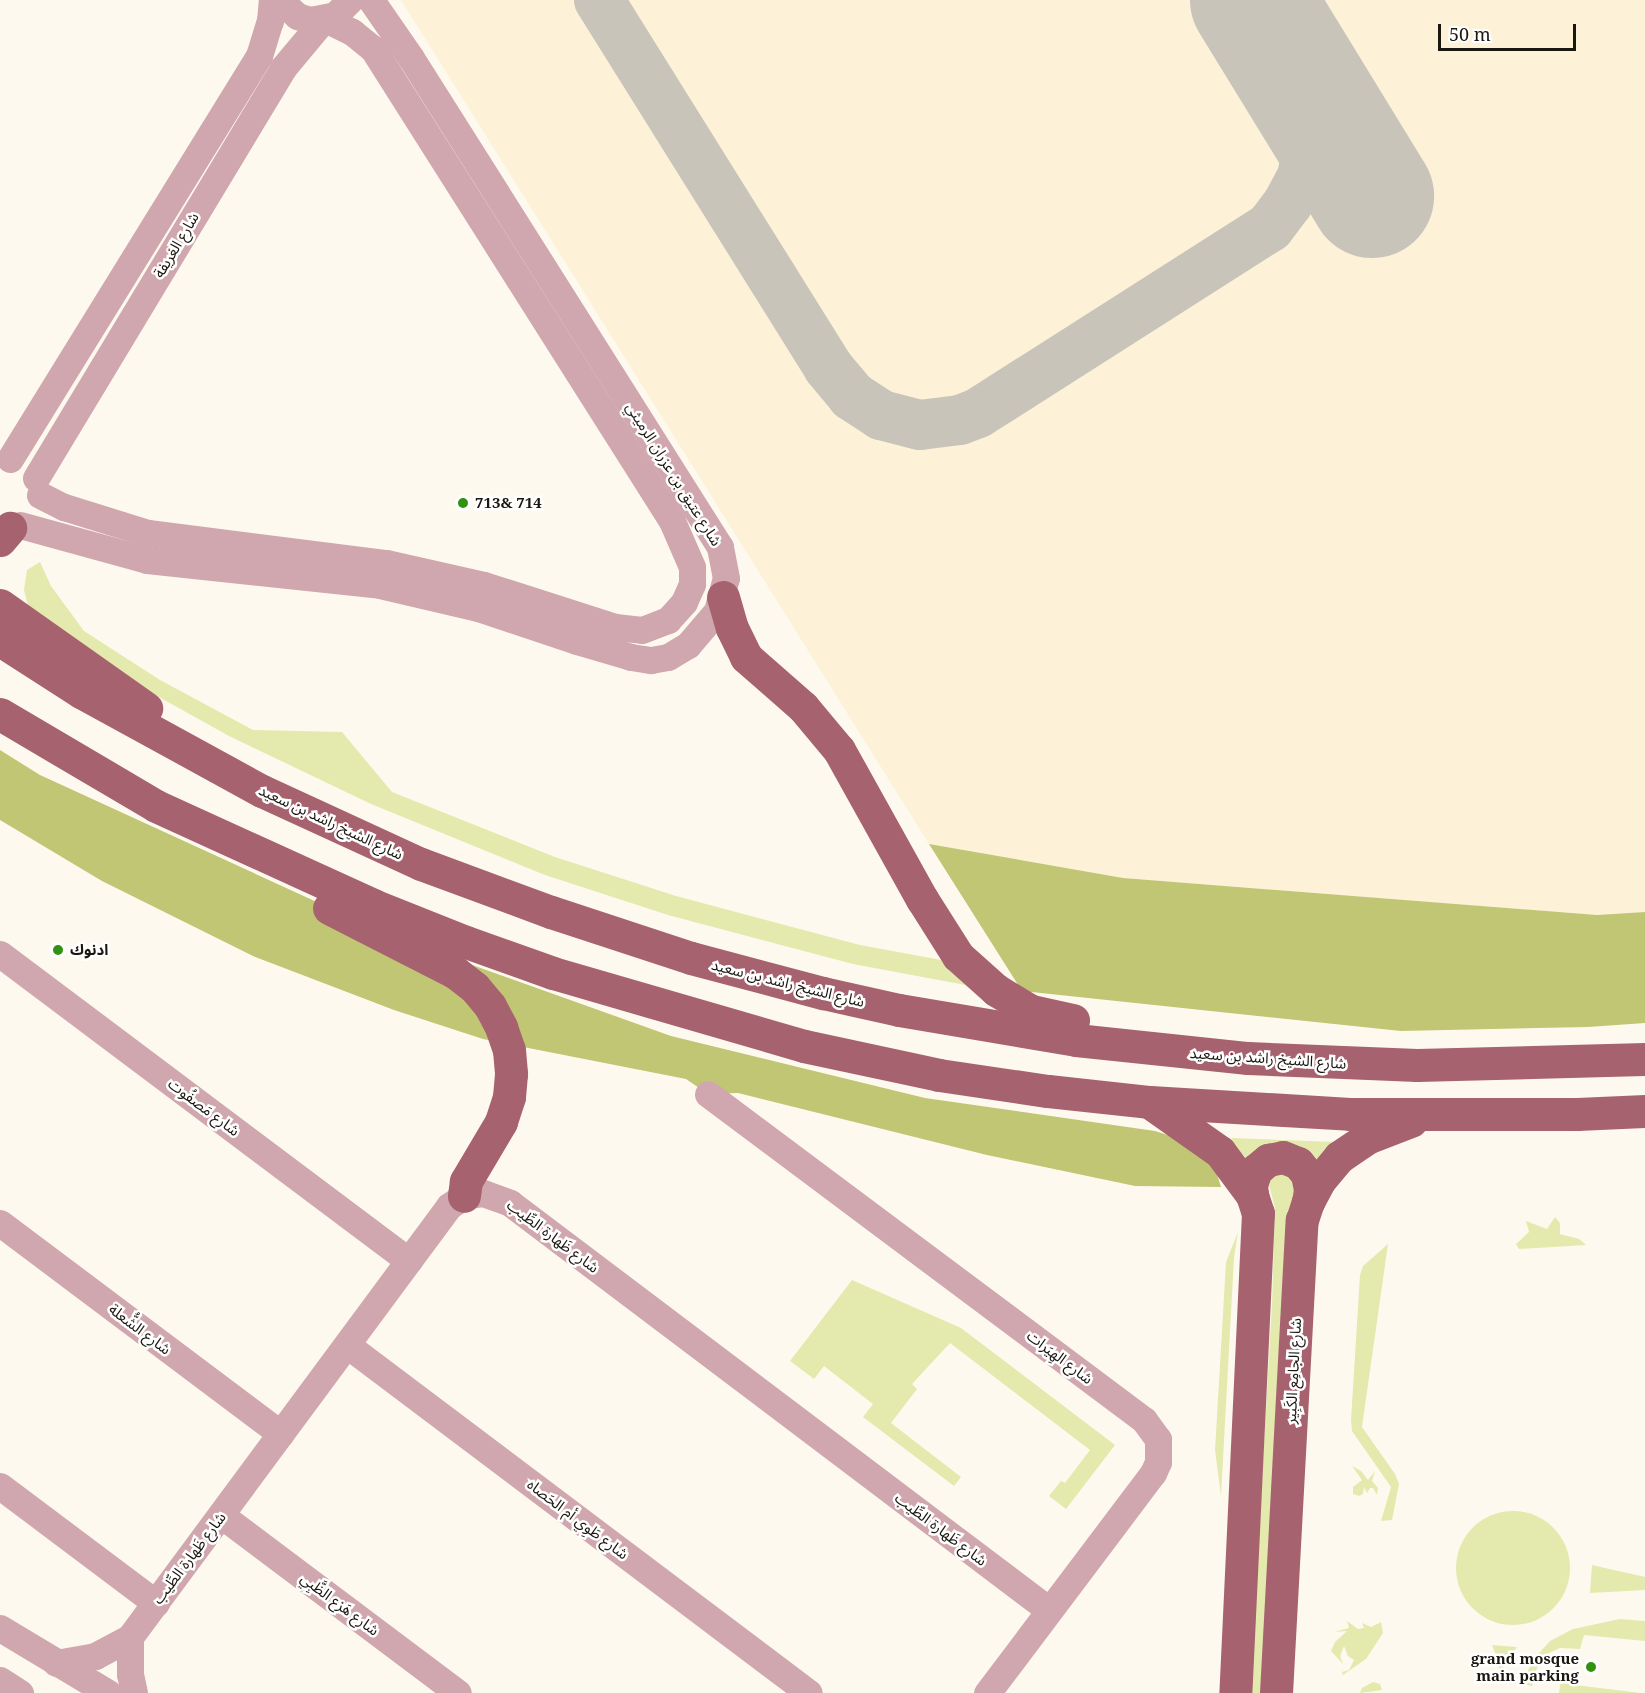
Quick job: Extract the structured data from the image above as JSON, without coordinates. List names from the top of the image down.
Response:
{
  "streets": {
    "main road": ["شارع الشيخ راشد بن سعيد", "شارع الجامِع الكَبِير"],
    "street": [
      "شارع الغريفة",
      "شارع عتيق بن عزران الرميثي",
      "شارع مَصفُوت",
      "شارع ظَهارة الطِّيب",
      "شارع الشُّعلة",
      "شارع الهِيَرات",
      "شارع طَوِي أم الحَصاه",
      "شارع هَزع الظَّبِي"
    ]
  },
  "crossings": [
    ["شارع الغريفة", "شارع عتيق بن عزران الرميثي"],
    ["شارع مَصفُوت", "شارع ظَهارة الطِّيب"],
    ["شارع ظَهارة الطِّيب", "شارع الشُّعلة"],
    ["شارع ظَهارة الطِّيب", "شارع الهِيَرات"],
    ["شارع ظَهارة الطِّيب", "شارع طَوِي أم الحَصاه"],
    ["شارع ظَهارة الطِّيب", "شارع هَزع الظَّبِي"]
  ],
  "places": ["713& 714", "ادنوك", "grand mosque main parking"],
  "scale_bar": "50 m"
}
